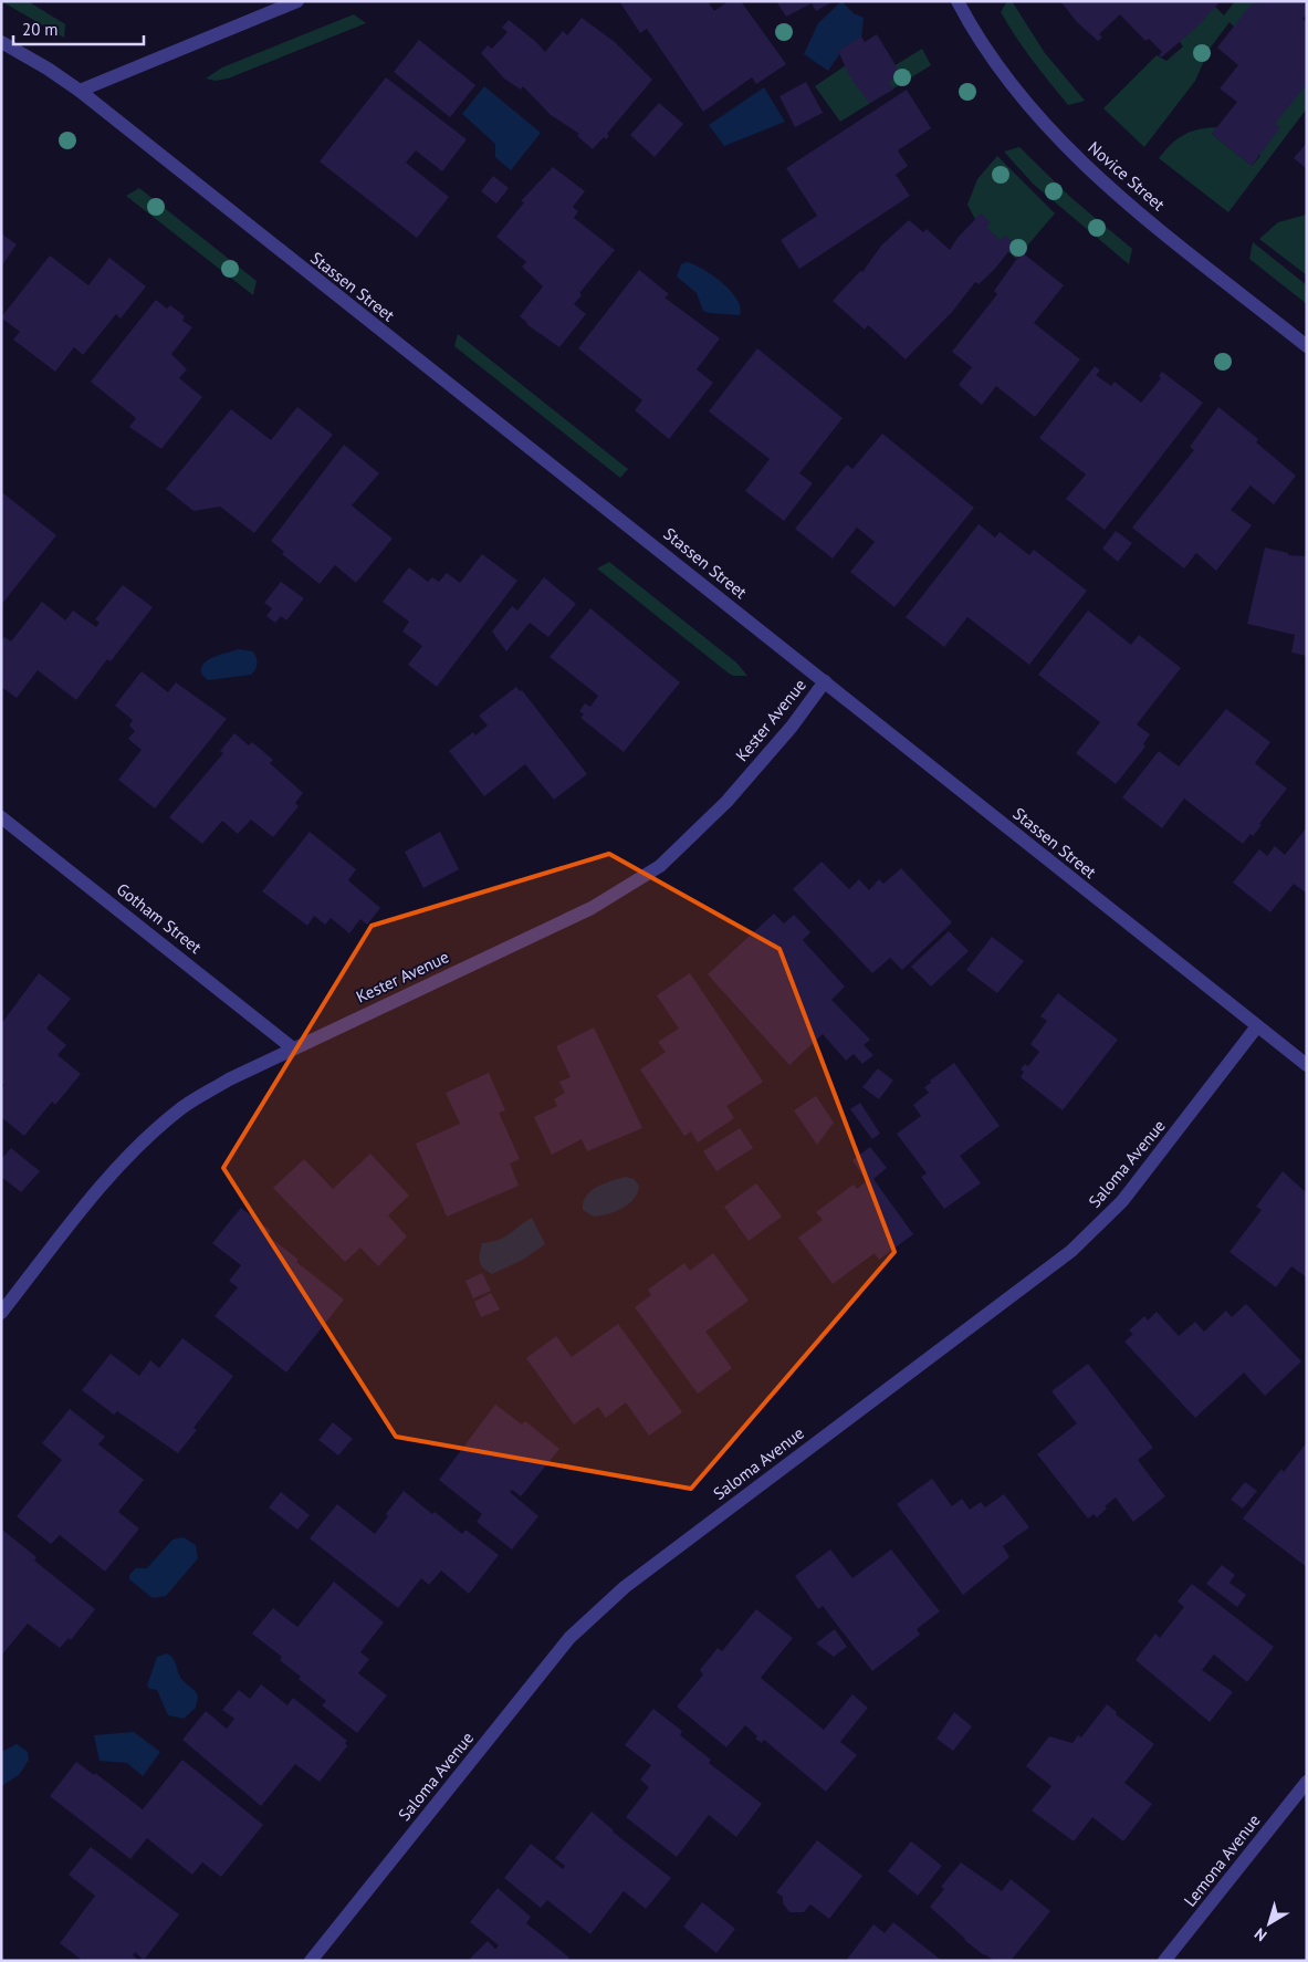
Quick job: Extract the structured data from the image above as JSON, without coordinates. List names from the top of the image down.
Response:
{
  "streets": {
    "street": [
      "Novice Street",
      "Stassen Street",
      "Kester Avenue",
      "Gotham Street",
      "Saloma Avenue",
      "Lemona Avenue"
    ]
  },
  "crossings": [
    ["Stassen Street", "Kester Avenue"],
    ["Stassen Street", "Saloma Avenue"],
    ["Kester Avenue", "Gotham Street"]
  ],
  "scale_bar": "20 m",
  "north": "bottom left"
}
